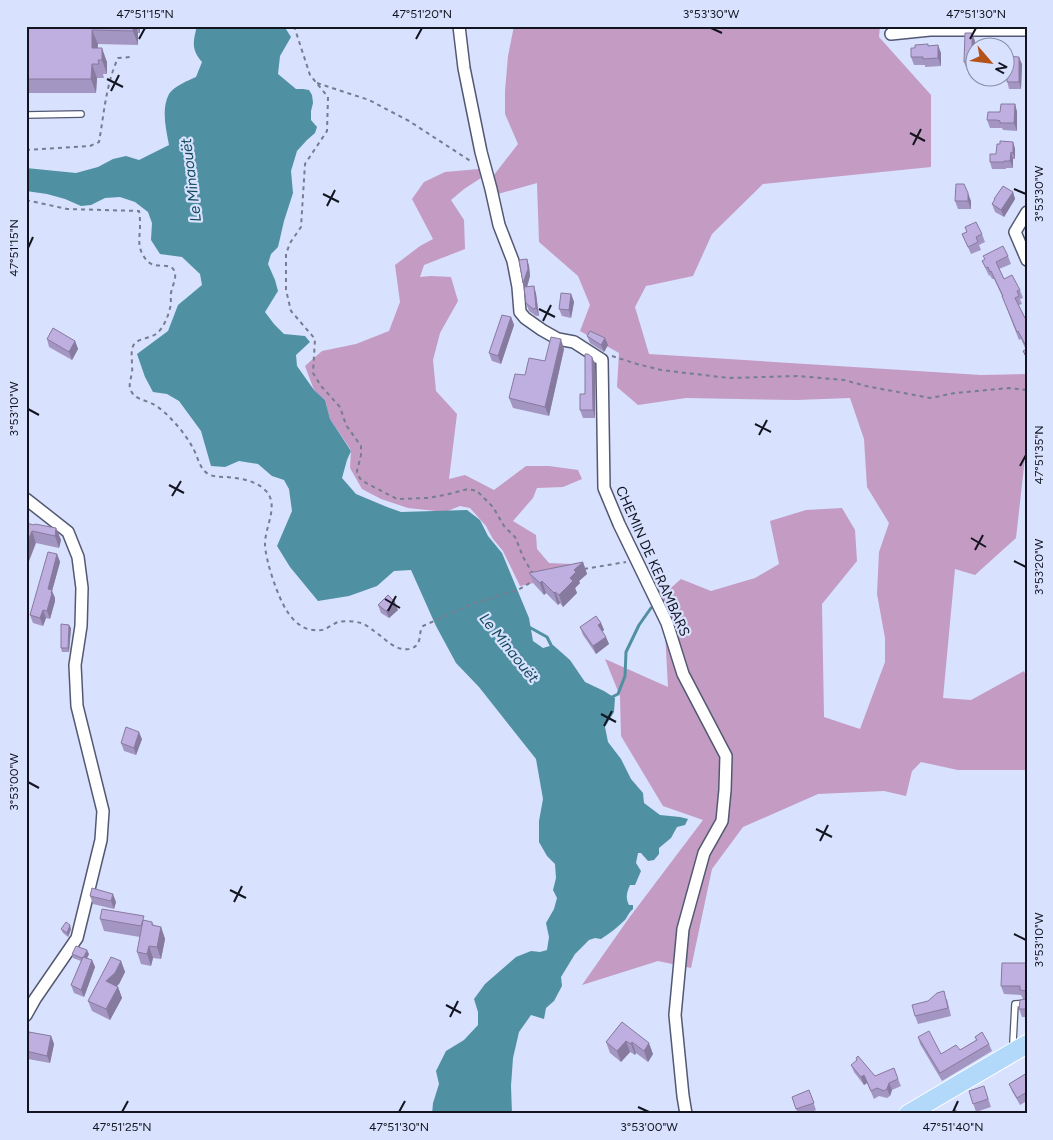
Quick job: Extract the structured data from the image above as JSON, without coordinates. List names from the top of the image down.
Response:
{
  "streets": {
    "street": ["CHEMIN DE KERAMBARS"]
  },
  "water": ["Le Minaouët"],
  "north": "bottom right",
  "coordinates": [
    "47°51'15\"N",
    "47°51'20\"N",
    "3°53'30\"W",
    "47°51'30\"N",
    "3°53'10\"W",
    "47°51'35\"N",
    "3°53'20\"W",
    "3°53'00\"W",
    "47°51'25\"N",
    "47°51'40\"N"
  ]
}
